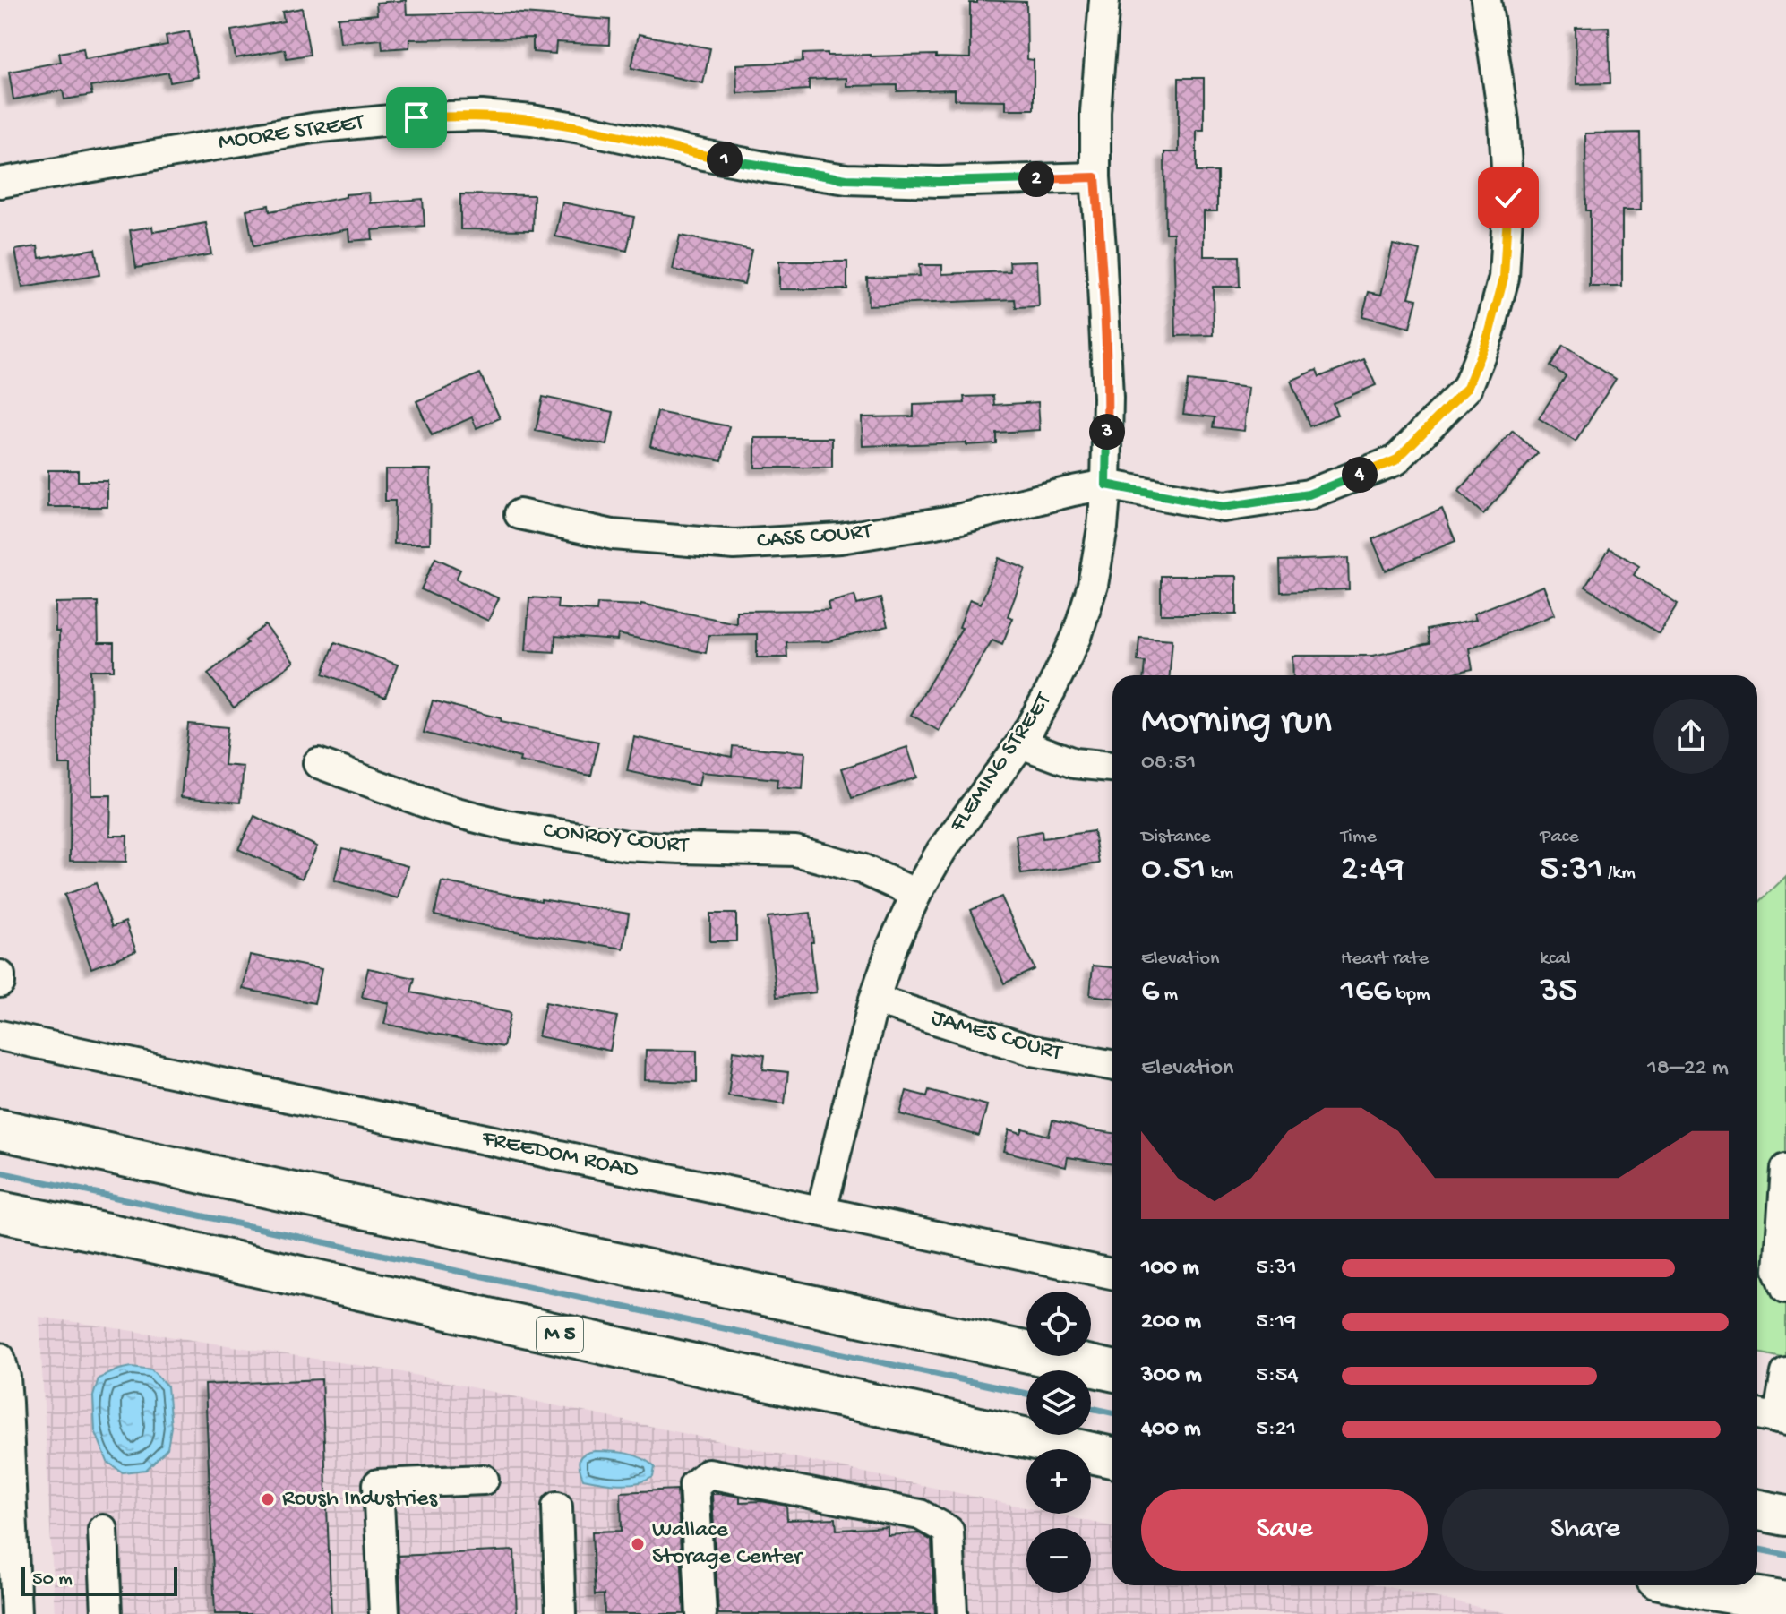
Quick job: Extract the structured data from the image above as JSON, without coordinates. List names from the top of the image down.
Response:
{
  "streets": {
    "highway": ["M 5"],
    "street": [
      "MOORE STREET",
      "CASS COURT",
      "FLEMING STREET",
      "CONROY COURT",
      "JAMES COURT",
      "FREEDOM ROAD"
    ]
  },
  "crossings": [
    ["MOORE STREET", "FLEMING STREET"],
    ["CASS COURT", "FLEMING STREET"],
    ["FLEMING STREET", "CONROY COURT"],
    ["FLEMING STREET", "JAMES COURT"],
    ["FLEMING STREET", "FREEDOM ROAD"]
  ],
  "places": ["Roush Industries", "Wallace Storage Center"],
  "scale_bar": "50 m",
  "page": {
    "pins": [
      "1",
      "2",
      "3",
      "4"
    ],
    "heading": ["Morning run", "08:51"],
    "stats": [
      ["Distance", "0.51 km"],
      ["Time", "2:49"],
      ["Pace", "5:31 /km"],
      ["Elevation", "6 m"],
      ["Heart rate", "166 bpm"],
      ["kcal", "35"]
    ],
    "chart": ["Elevation", "18–22 m"],
    "list": [
      {
        "name": "100 m",
        "note": "5:31"
      },
      {
        "name": "200 m",
        "note": "5:19"
      },
      {
        "name": "300 m",
        "note": "5:54"
      },
      {
        "name": "400 m",
        "note": "5:21"
      }
    ],
    "map_buttons": ["+", "−"],
    "buttons": ["Save", "Share"],
    "scale": "50 m"
  }
}
